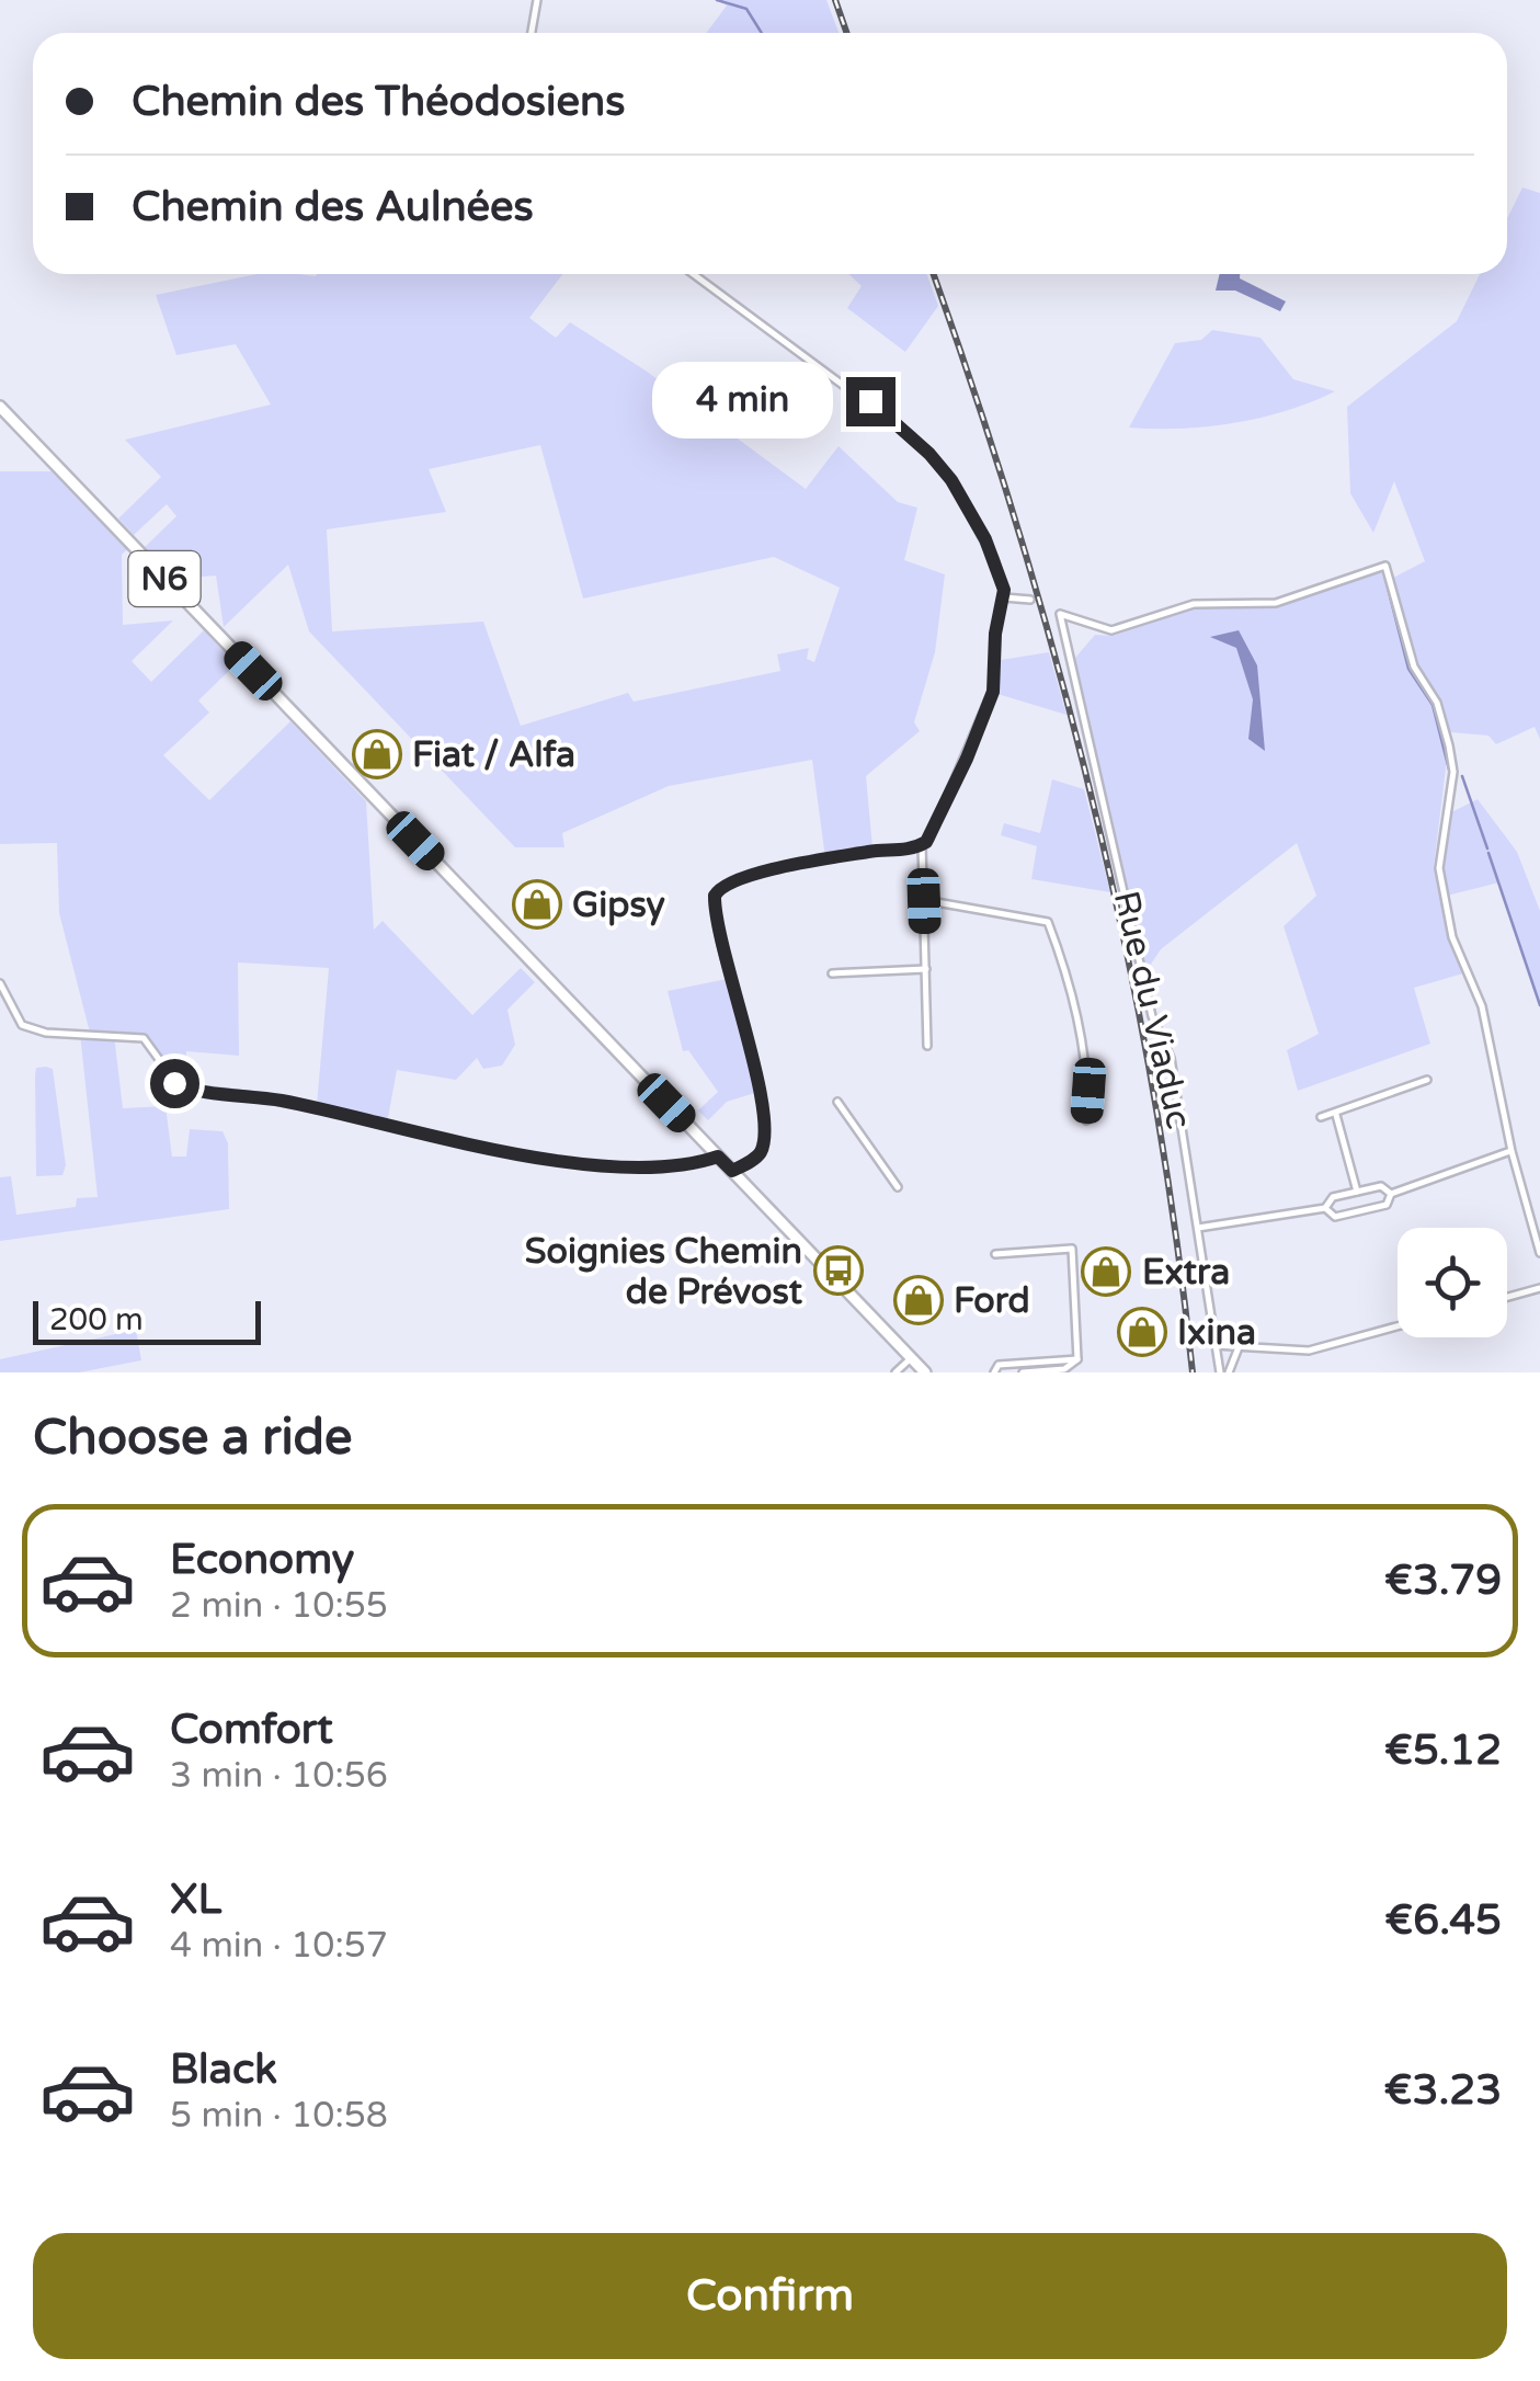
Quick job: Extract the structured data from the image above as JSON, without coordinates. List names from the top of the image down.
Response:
{
  "streets": {
    "main road": ["N6"],
    "street": ["Rue du Viaduc"]
  },
  "places": {
    "shop": [
      "Fiat / Alfa",
      "Gipsy",
      "Extra",
      "Ford",
      "Ixina"
    ],
    "bus stop": ["Soignies Chemin de Prévost"]
  },
  "scale_bar": "200 m",
  "page": {
    "banner": ["Chemin des Théodosiens", "Chemin des Aulnées"],
    "bubble": "4 min",
    "scale": "200 m",
    "heading": "Choose a ride",
    "list": [
      {
        "name": "Economy",
        "note": "2 min · 10:55",
        "value": "€3.79"
      },
      {
        "name": "Comfort",
        "note": "3 min · 10:56",
        "value": "€5.12"
      },
      {
        "name": "XL",
        "note": "4 min · 10:57",
        "value": "€6.45"
      },
      {
        "name": "Black",
        "note": "5 min · 10:58",
        "value": "€3.23"
      }
    ],
    "buttons": "Confirm"
  }
}
